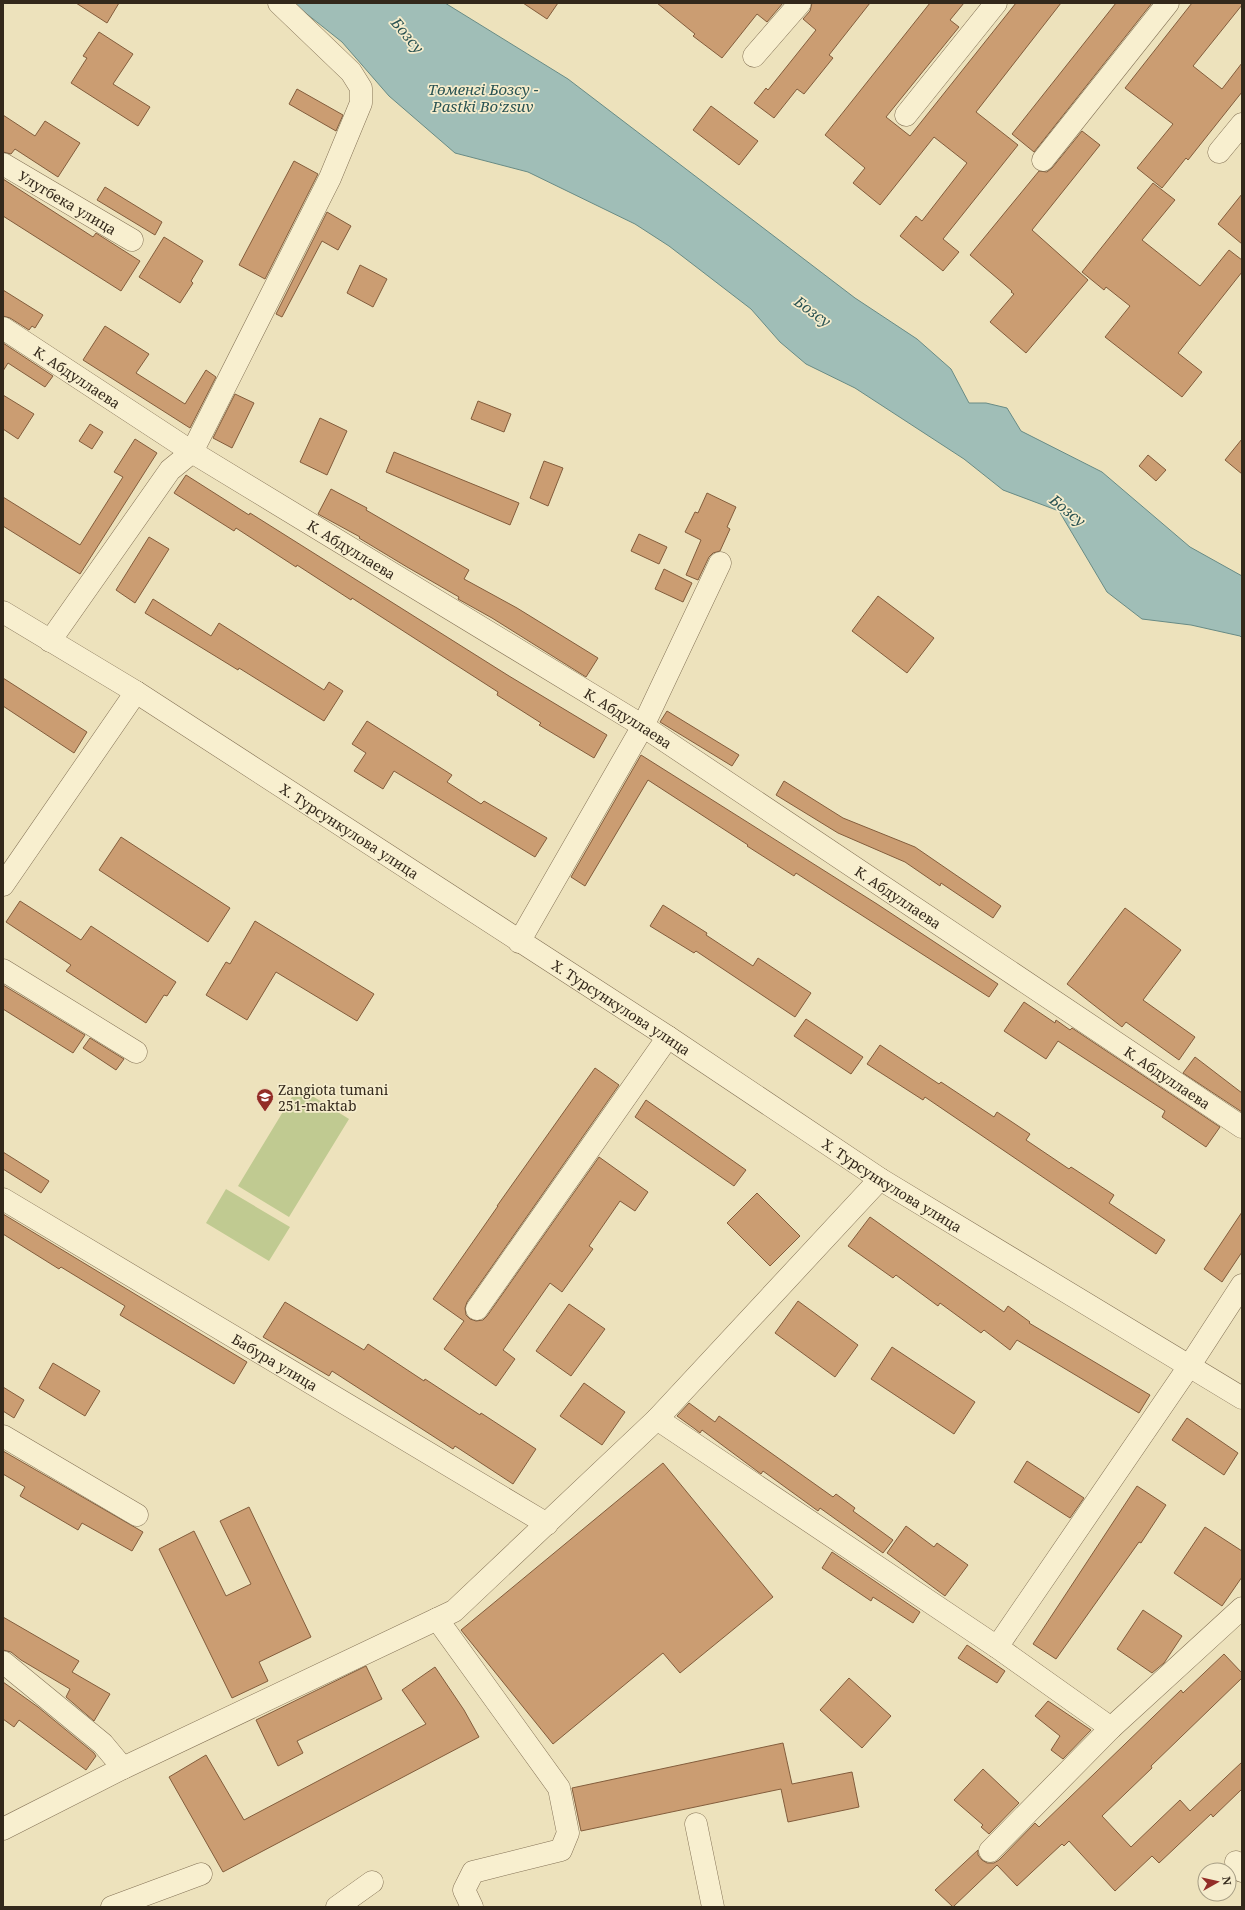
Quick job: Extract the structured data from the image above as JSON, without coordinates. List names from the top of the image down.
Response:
{
  "streets": {
    "street": [
      "Улугбека улица",
      "К. Абдуллаева",
      "Х. Турсункулова улица",
      "Бабура улица"
    ]
  },
  "water": ["Бозсу", "Төменгі Бозсу - Pastki Boʻzsuv"],
  "places": {
    "school or university": ["Zangiota tumani 251-maktab"]
  },
  "north": "right"
}
